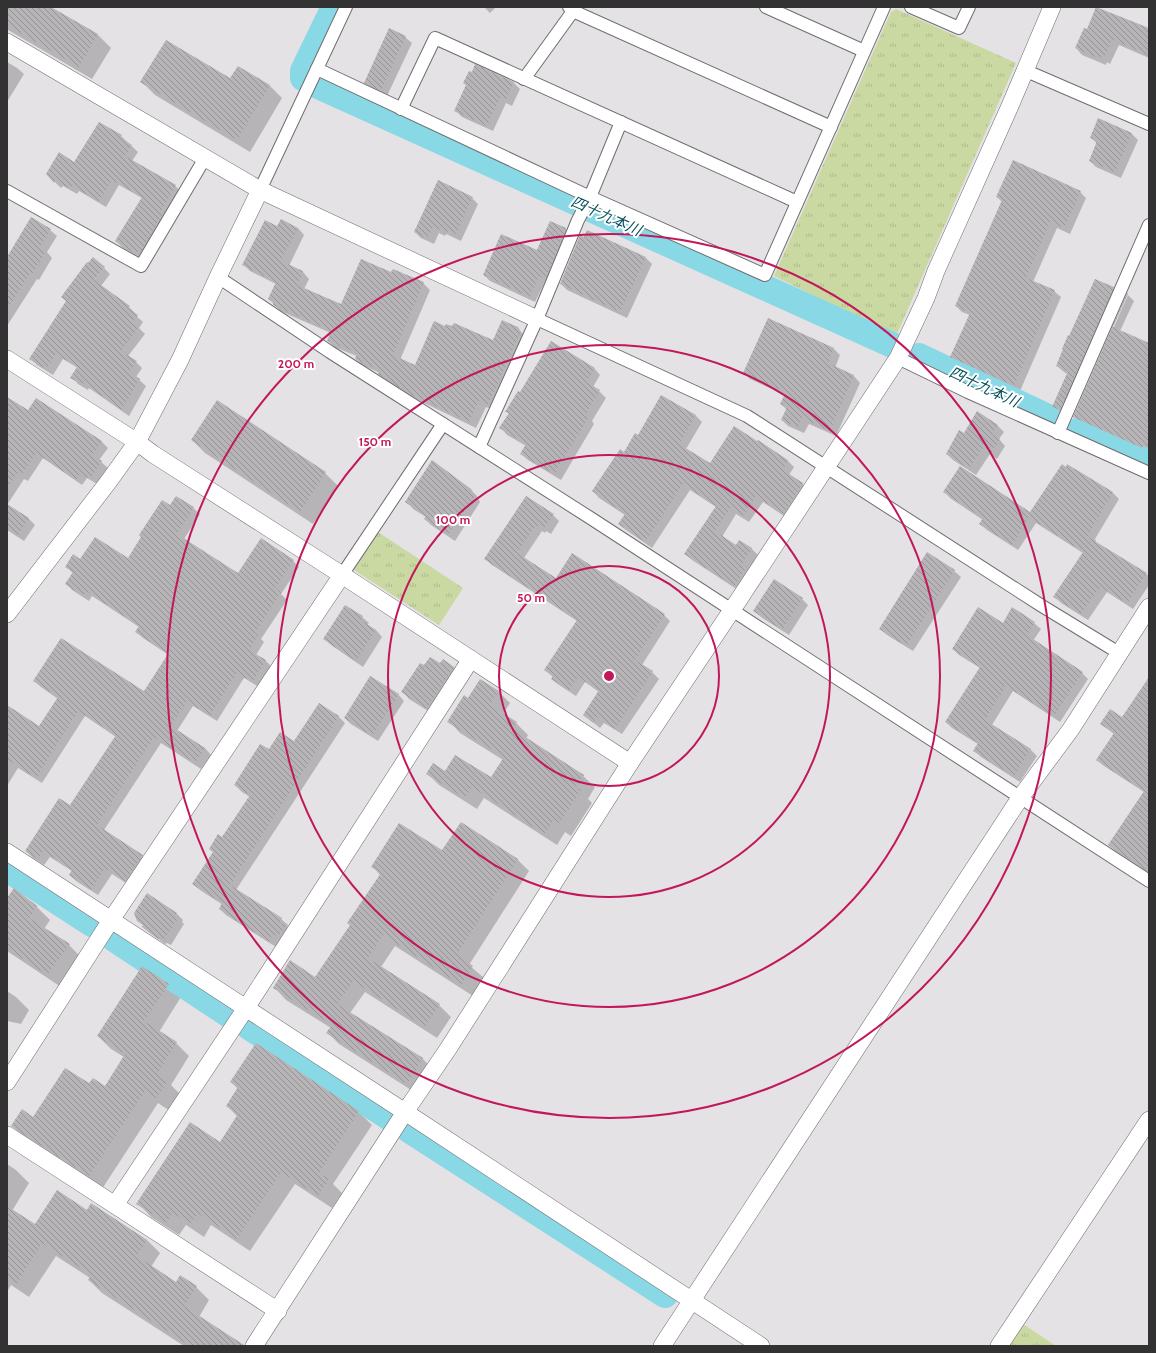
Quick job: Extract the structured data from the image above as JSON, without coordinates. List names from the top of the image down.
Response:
{
  "water": ["四十九本川"],
  "rings": [
    "200 m",
    "150 m",
    "100 m",
    "50 m"
  ]
}
